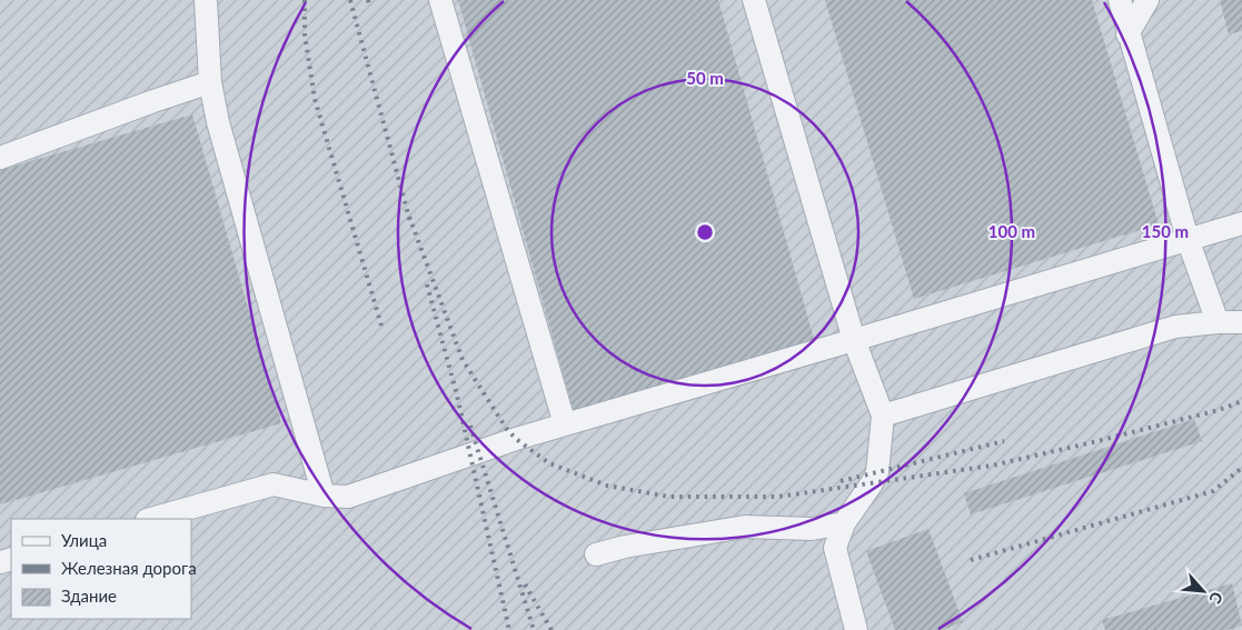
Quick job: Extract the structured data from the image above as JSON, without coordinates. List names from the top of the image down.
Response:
{
  "legend": ["Улица", "Железная дорога", "Здание"],
  "north": "bottom right",
  "rings": ["50 m", "100 m", "150 m"]
}
